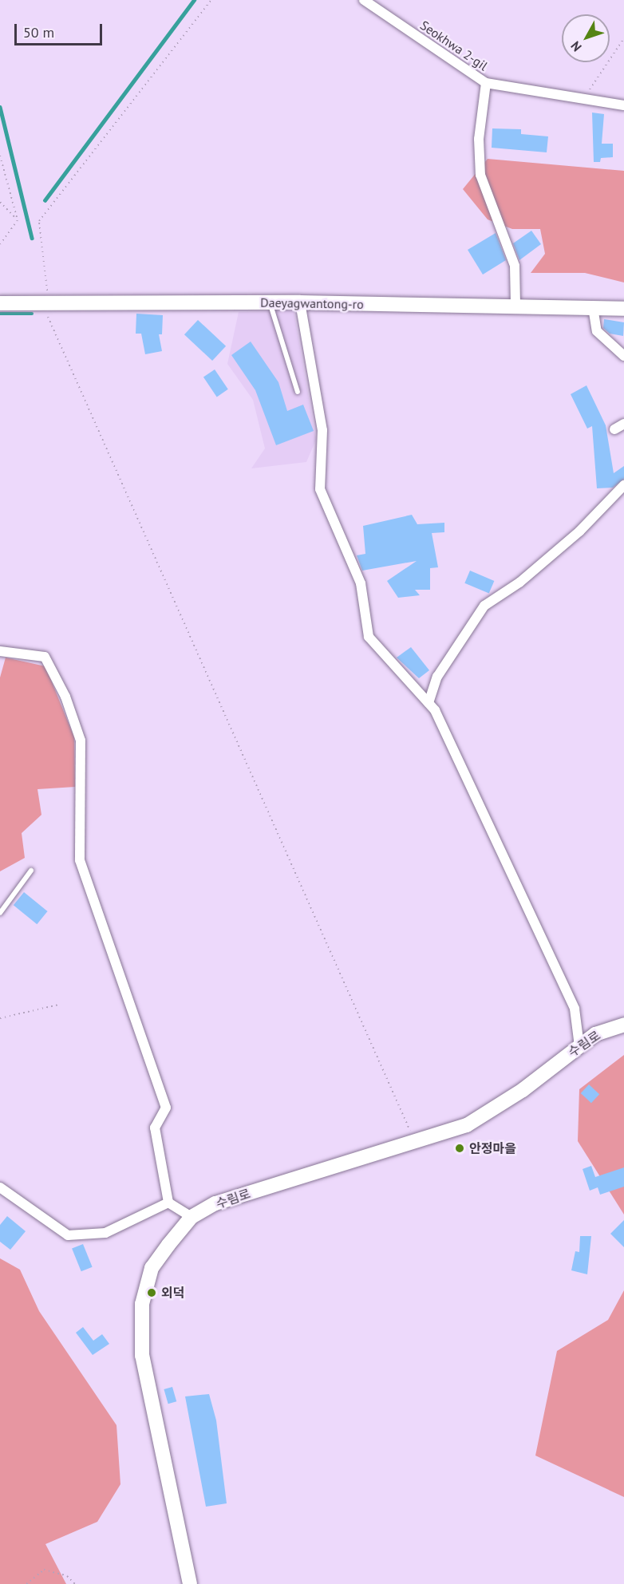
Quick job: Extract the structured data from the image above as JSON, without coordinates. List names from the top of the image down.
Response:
{
  "streets": {
    "main road": ["Daeyagwantong-ro", "수림로"],
    "street": ["Seokhwa 2-gil"]
  },
  "places": ["안정마을", "외덕"],
  "scale_bar": "50 m",
  "north": "bottom left"
}
